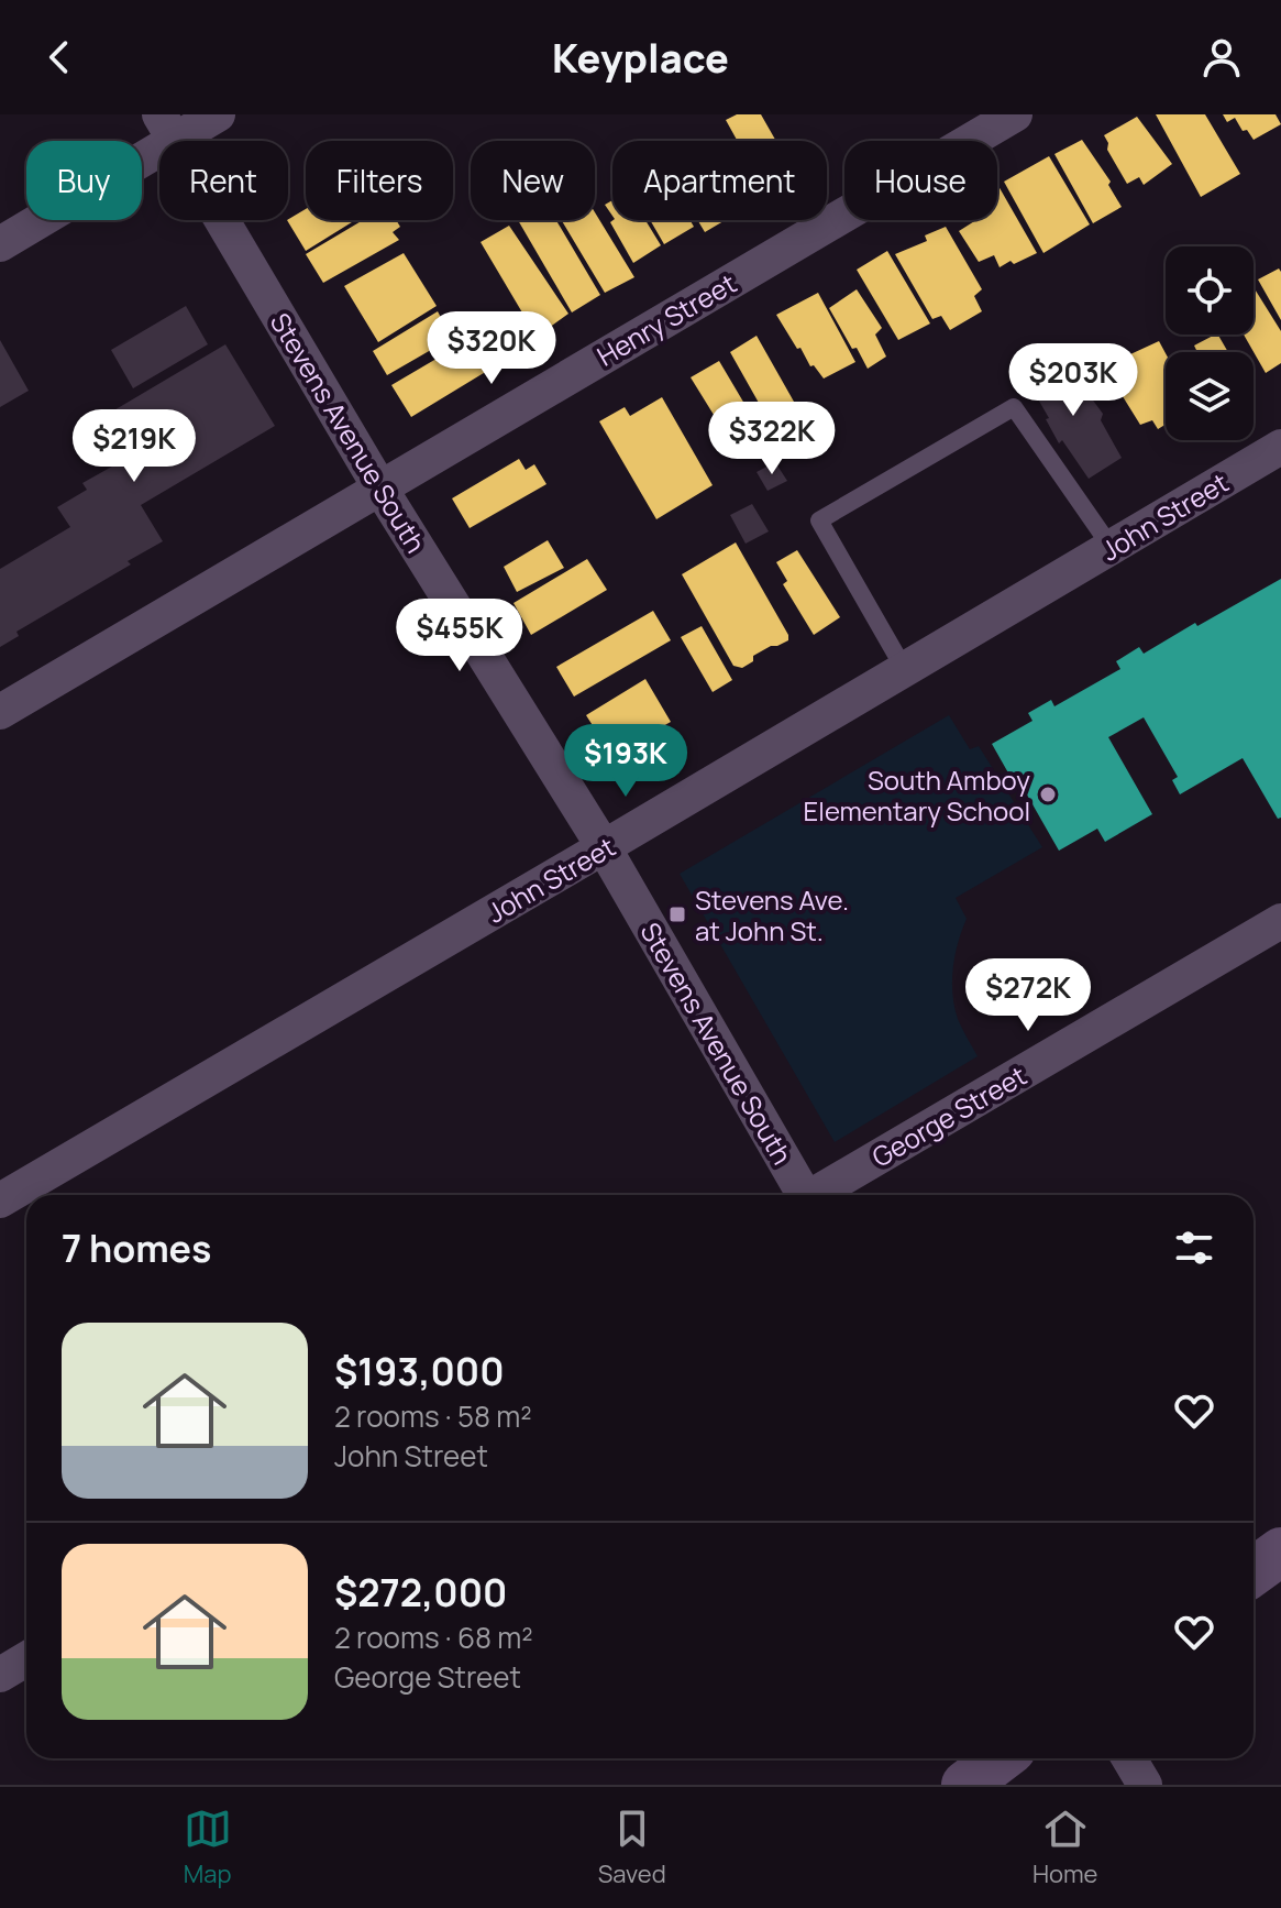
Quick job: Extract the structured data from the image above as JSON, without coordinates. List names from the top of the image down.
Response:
{
  "streets": {
    "street": [
      "Henry Street",
      "Stevens Avenue South",
      "John Street",
      "George Street"
    ]
  },
  "crossings": [
    ["Henry Street", "Stevens Avenue South"],
    ["Stevens Avenue South", "John Street"]
  ],
  "places": {
    "other": ["South Amboy Elementary School"],
    "transit": ["Stevens Ave. at John St."]
  },
  "page": {
    "header": "Keyplace",
    "chip": [
      "Buy",
      "Rent",
      "Filters",
      "New",
      "Apartment",
      "House"
    ],
    "price": [
      "$320K",
      "$203K",
      "$322K",
      "$219K",
      "$455K",
      "$193K",
      "$272K"
    ],
    "heading": "7 homes",
    "list": [
      {
        "name": "$193,000",
        "note": "2 rooms · 58 m² · John Street"
      },
      {
        "name": "$272,000",
        "note": "2 rooms · 68 m² · George Street"
      }
    ],
    "tabs": ["Map", "Saved", "Home"]
  }
}
